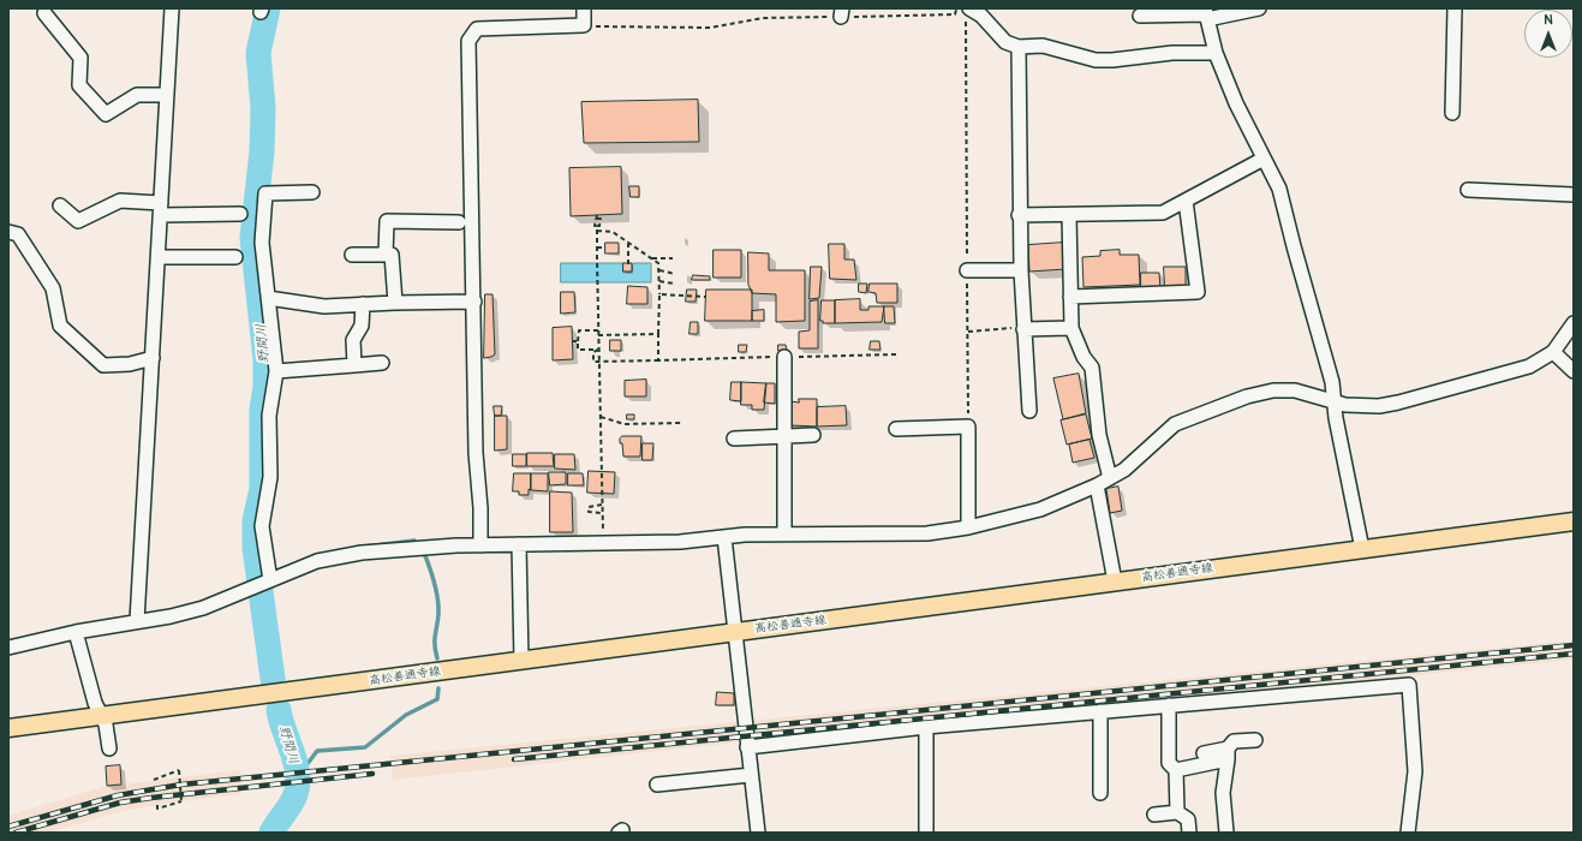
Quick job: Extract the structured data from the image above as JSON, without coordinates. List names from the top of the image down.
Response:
{
  "streets": {
    "main road": ["高松善通寺線"]
  },
  "water": ["野間川"],
  "north": "top"
}
